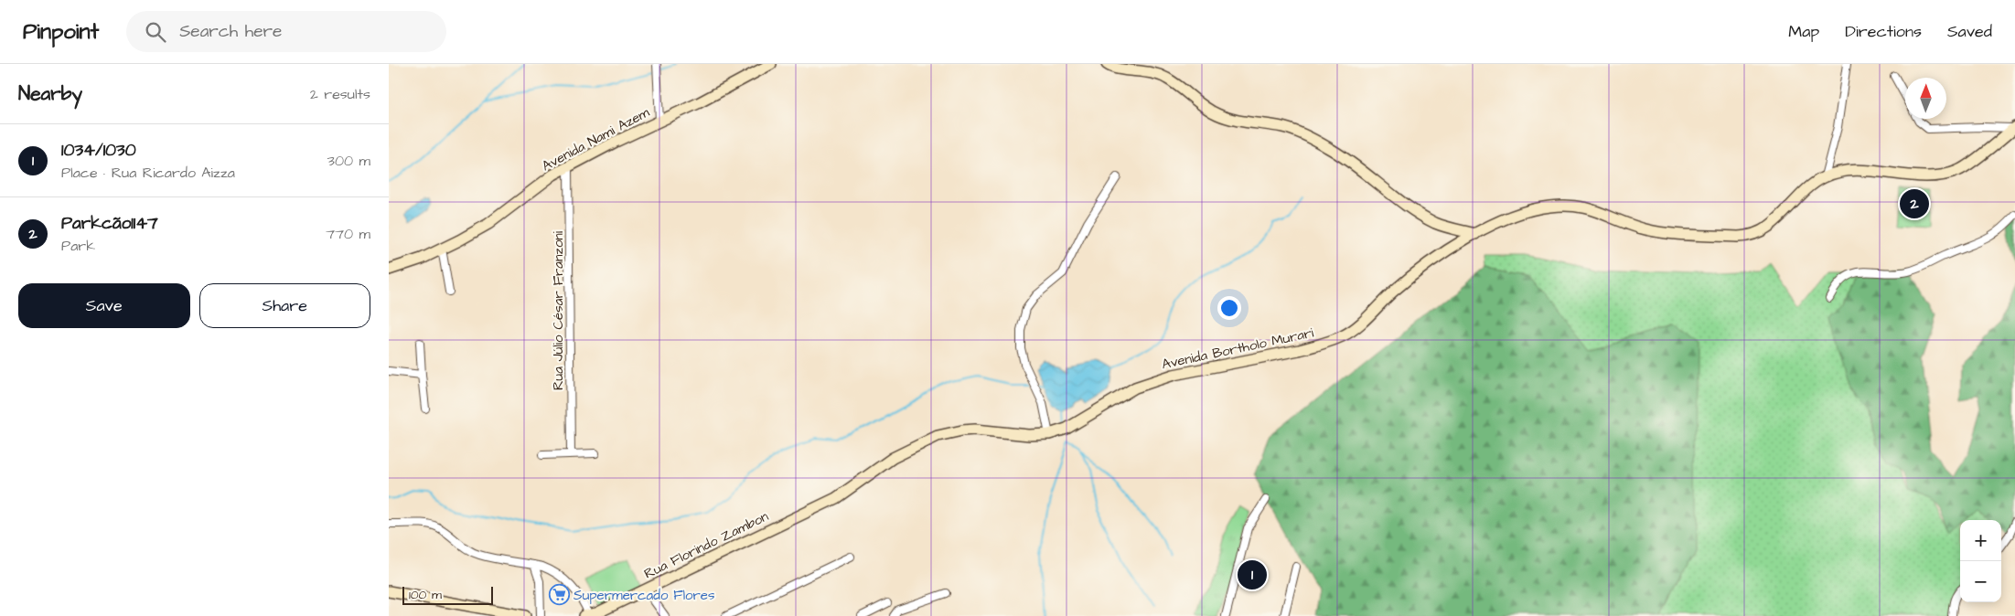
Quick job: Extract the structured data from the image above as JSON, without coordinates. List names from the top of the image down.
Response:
{
  "streets": {
    "main road": ["Avenida Nami Azem", "Avenida Bortholo Murari", "Rua Florindo Zambon"],
    "street": ["Rua Júlio César Franzoni"]
  },
  "crossings": [
    ["Avenida Nami Azem", "Rua Júlio César Franzoni"],
    ["Avenida Bortholo Murari", "Rua Florindo Zambon"]
  ],
  "places": {
    "supermarket": ["Supermercado Flores"]
  },
  "scale_bar": "100 m",
  "north": "top",
  "page": {
    "header": "Pinpoint",
    "search": "Search here",
    "nav": ["Map", "Directions", "Saved"],
    "heading": ["Nearby", "2 results"],
    "list": [
      {
        "mark": "1",
        "name": "1034/1030",
        "note": "Place · Rua Ricardo Aizza",
        "value": "300 m"
      },
      {
        "mark": "2",
        "name": "Parkcão1147",
        "note": "Park",
        "value": "770 m"
      }
    ],
    "pins": ["2", "1"],
    "buttons": ["Save", "Share"],
    "map_buttons": ["+", "−"],
    "scale": "100 m"
  }
}
